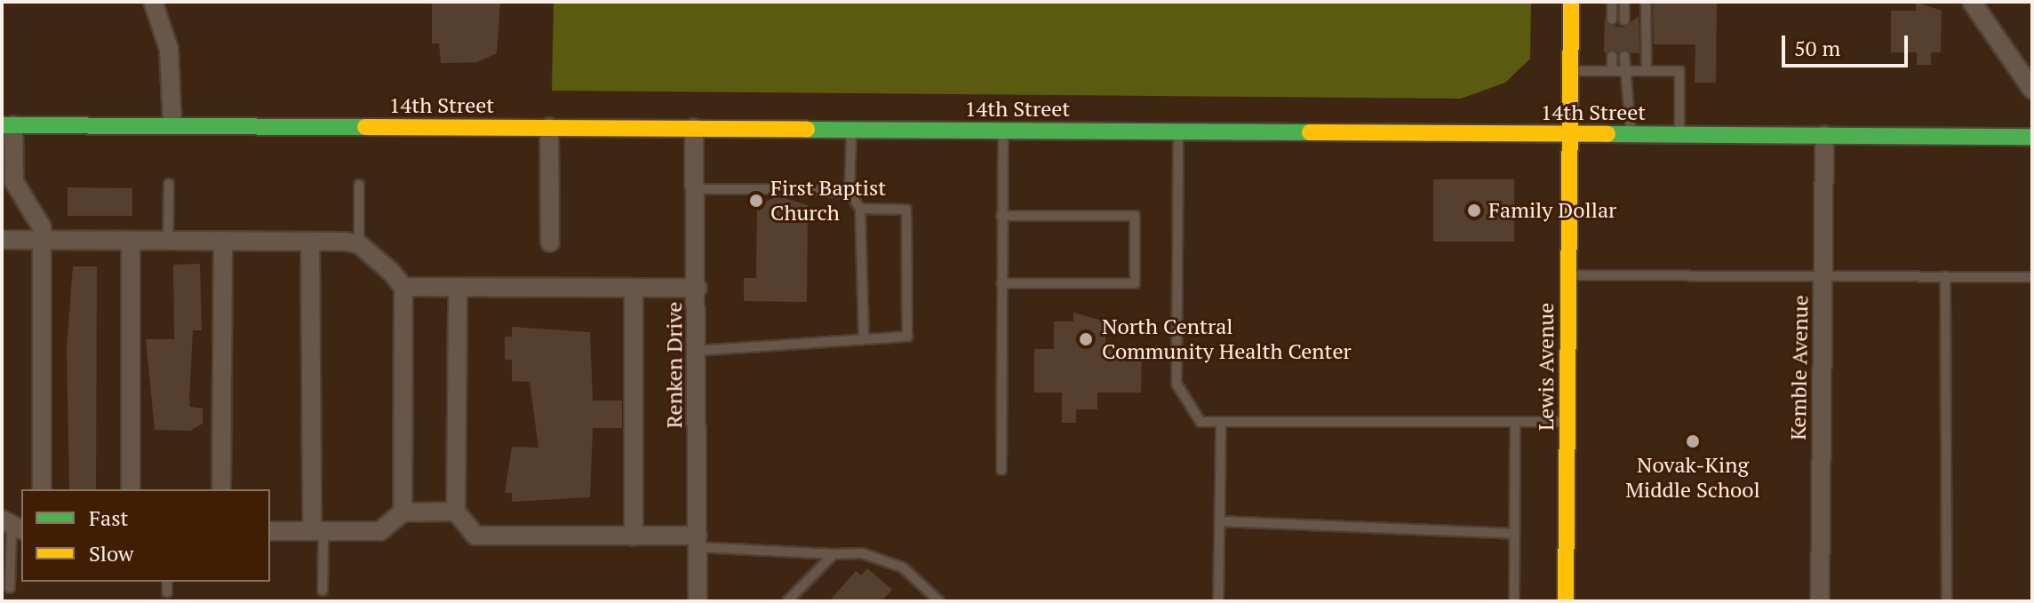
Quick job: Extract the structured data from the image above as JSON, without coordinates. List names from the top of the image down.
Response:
{
  "streets": {
    "street": [
      "14th Street",
      "Renken Drive",
      "Lewis Avenue",
      "Kemble Avenue"
    ]
  },
  "crossings": [
    ["14th Street", "Renken Drive"],
    ["14th Street", "Lewis Avenue"],
    ["14th Street", "Kemble Avenue"]
  ],
  "places": [
    "First Baptist Church",
    "Family Dollar",
    "North Central Community Health Center",
    "Novak-King Middle School"
  ],
  "legend": ["Fast", "Slow"],
  "scale_bar": "50 m"
}
